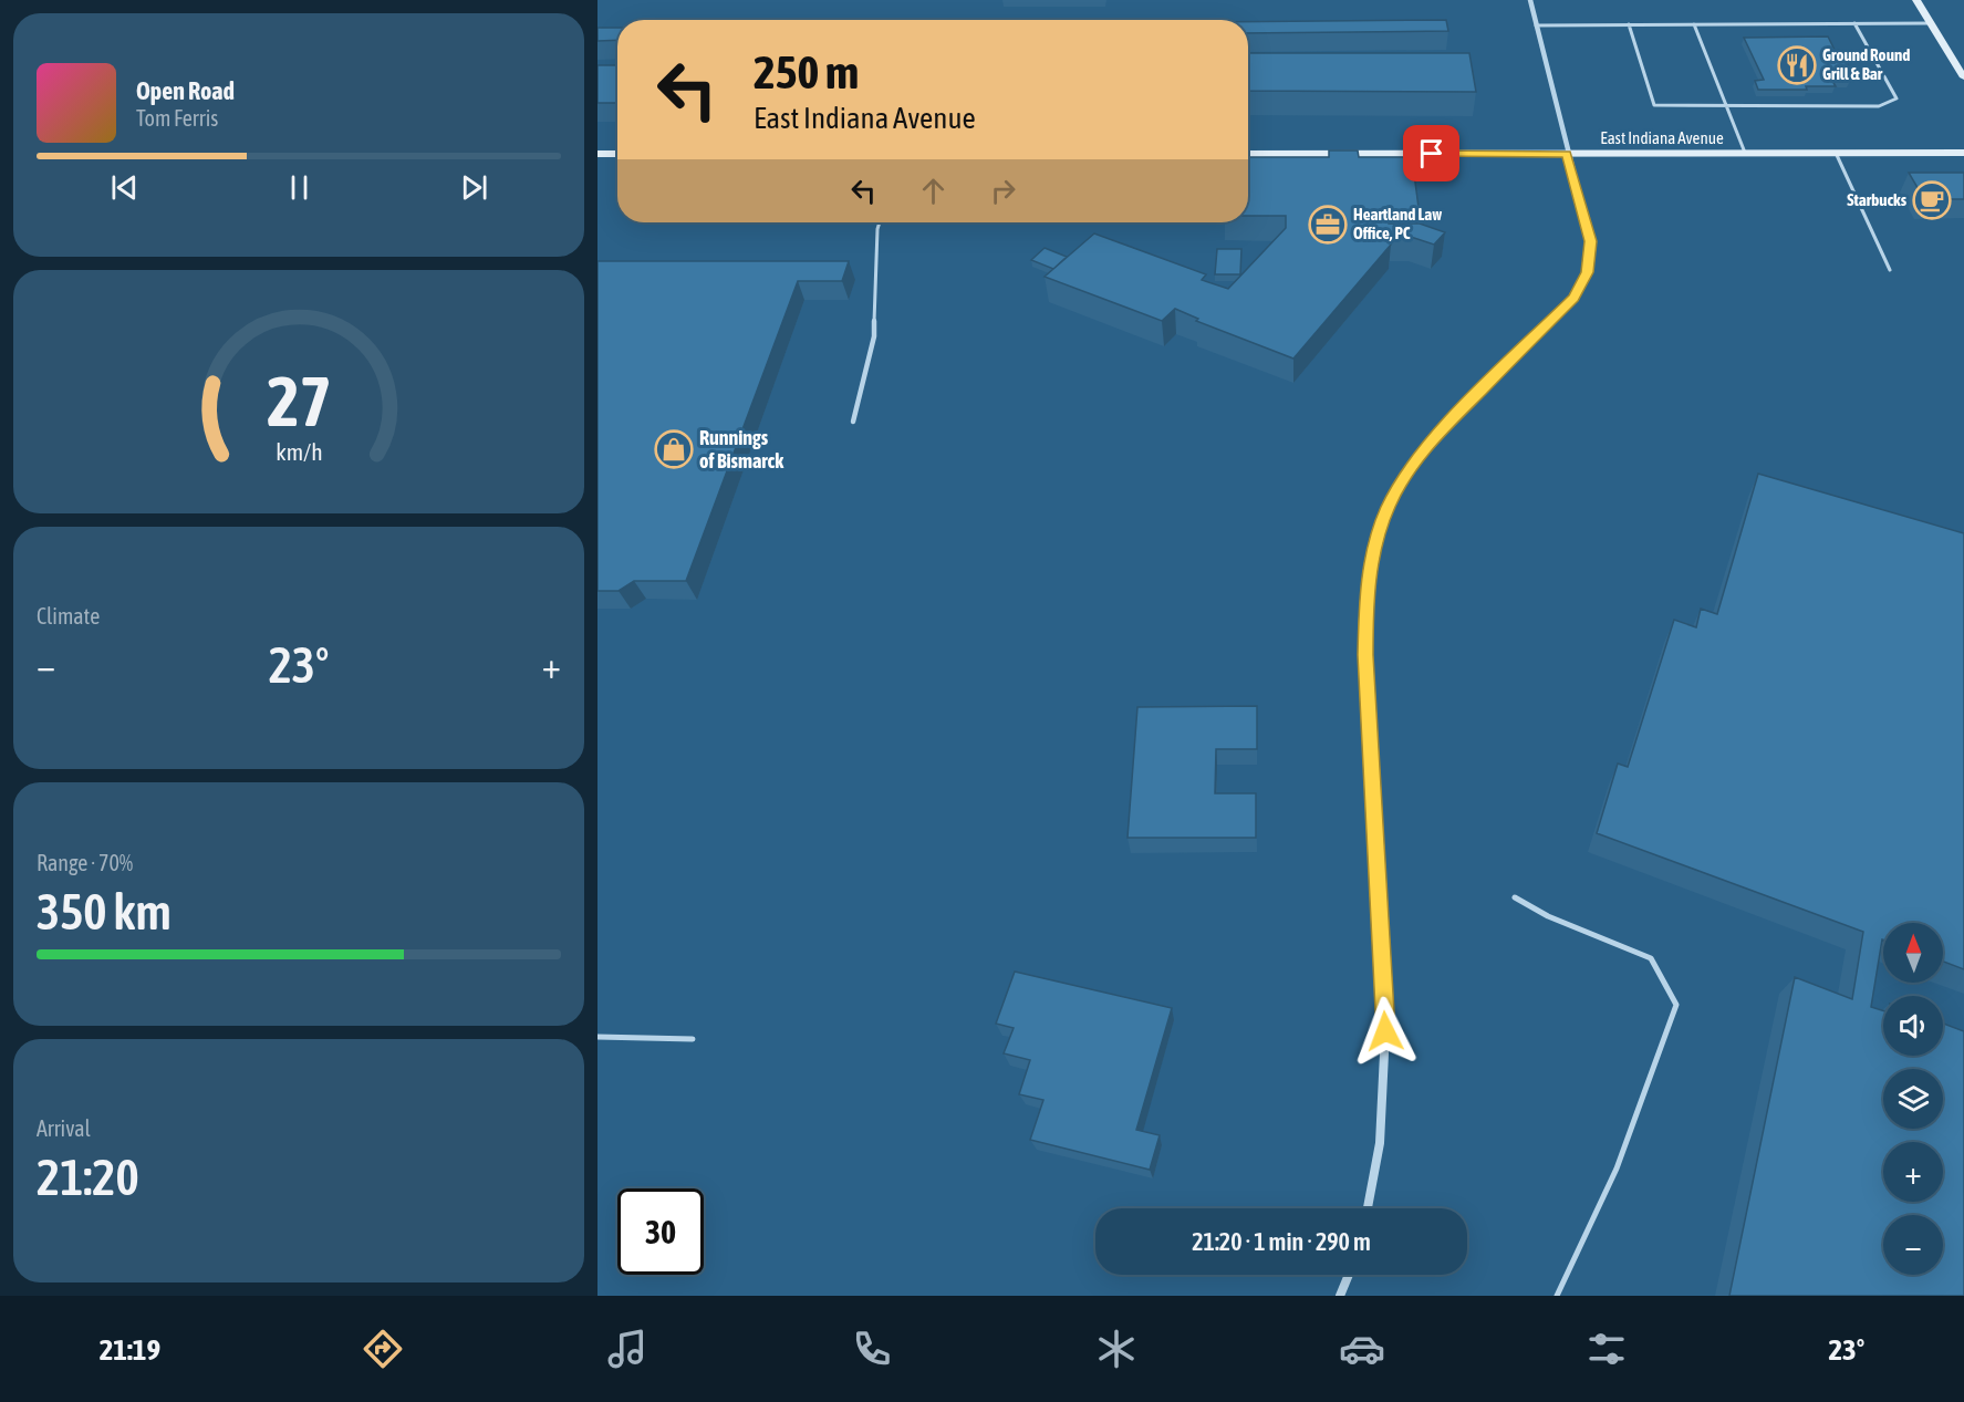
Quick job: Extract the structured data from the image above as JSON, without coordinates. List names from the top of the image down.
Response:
{
  "streets": {
    "street": ["East Indiana Avenue"]
  },
  "places": {
    "restaurant": ["Ground Round Grill & Bar"],
    "cafe": ["Starbucks"],
    "office": ["Heartland Law Office, PC"],
    "shop": ["Runnings of Bismarck"]
  },
  "north": "top",
  "page": {
    "turn": ["250 m", "East Indiana Avenue"],
    "song": ["Open Road", "Tom Ferris"],
    "tile": [
      "Climate",
      ["Range · 70%", "350 km"],
      ["Arrival", "21:20"]
    ],
    "heat": ["−", "23°", "+"],
    "map_buttons": ["+", "−"],
    "limit": "30",
    "trip": "21:20 · 1 min · 290 m",
    "tabs": ["21:19", "23°"],
    "gauge": ["27", "km/h"]
  }
}
